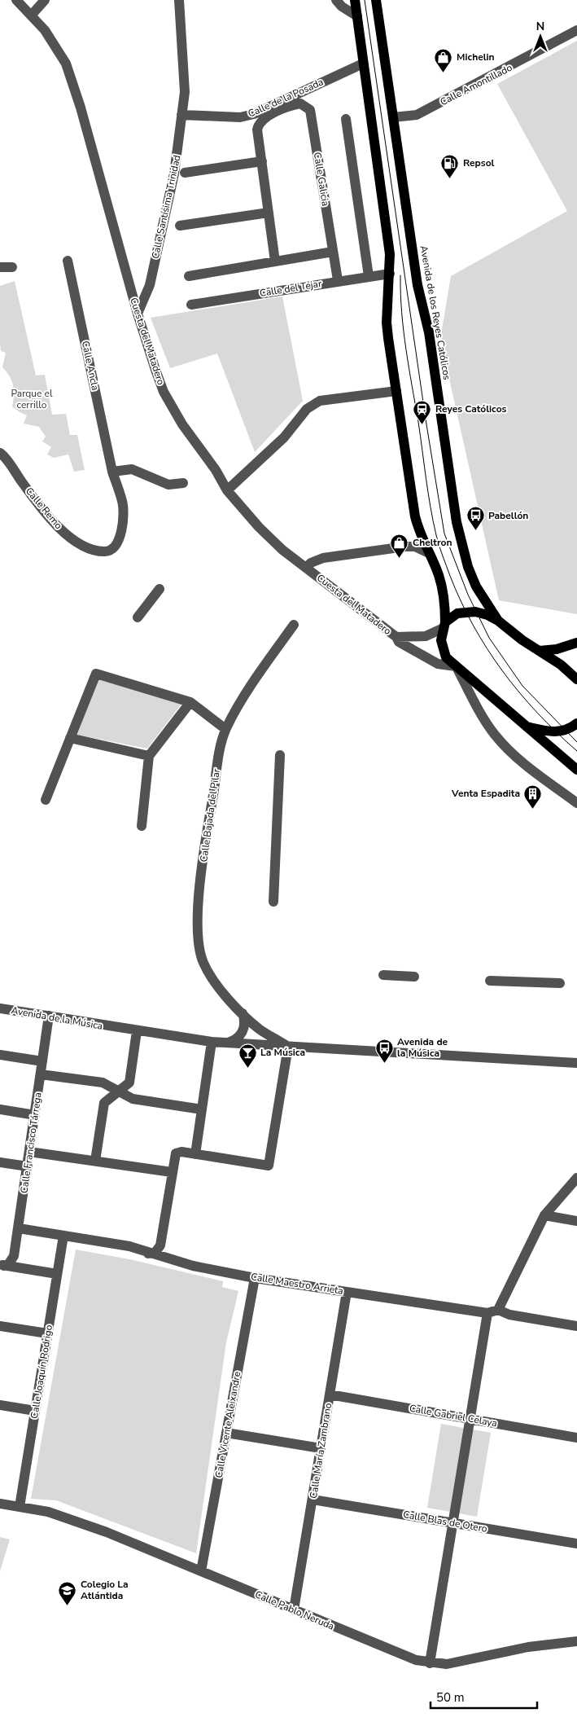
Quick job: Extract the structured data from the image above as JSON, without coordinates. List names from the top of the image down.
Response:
{
  "streets": {
    "main road": ["Avenida de los Reyes Católicos"],
    "street": [
      "Calle Amontillado",
      "Calle de la Posada",
      "Calle Galicia",
      "Calle Santísima Trinidad",
      "Calle del Tejar",
      "Cuesta del Matadero",
      "Calle Ancla",
      "Calle Remo",
      "Calle Bajada del Pilar",
      "Avenida de la Música",
      "Calle Francisco Tárrega",
      "Calle Maestro Arrieta",
      "Calle Joaquín Rodrigo",
      "Calle Gabriel Celaya",
      "Calle Vicente Aleixandre",
      "Calle María Zambrano",
      "Calle Blas de Otero",
      "Calle Pablo Neruda"
    ]
  },
  "crossings": [
    ["Calle Amontillado", "Avenida de los Reyes Católicos"],
    ["Calle de la Posada", "Calle Santísima Trinidad"],
    ["Calle Galicia", "Calle del Tejar"],
    ["Calle Santísima Trinidad", "Cuesta del Matadero"],
    ["Calle Ancla", "Calle Remo"],
    ["Calle Bajada del Pilar", "Avenida de la Música"],
    ["Avenida de la Música", "Calle Francisco Tárrega"],
    ["Calle Francisco Tárrega", "Calle Maestro Arrieta"],
    ["Calle Maestro Arrieta", "Calle Joaquín Rodrigo"],
    ["Calle Maestro Arrieta", "Calle Vicente Aleixandre"],
    ["Calle Maestro Arrieta", "Calle María Zambrano"],
    ["Calle Joaquín Rodrigo", "Calle Pablo Neruda"],
    ["Calle Gabriel Celaya", "Calle María Zambrano"],
    ["Calle Vicente Aleixandre", "Calle Pablo Neruda"],
    ["Calle María Zambrano", "Calle Blas de Otero"],
    ["Calle María Zambrano", "Calle Pablo Neruda"]
  ],
  "parks": ["Parque el cerrillo"],
  "places": {
    "shop": ["Michelin", "Cheltron"],
    "fuel station": ["Repsol"],
    "station": ["Reyes Católicos"],
    "bus stop": ["Pabellón", "Avenida de la Música"],
    "building": ["Venta Espadita"],
    "bar": ["La Música"],
    "school or university": ["Colegio La Atlántida"]
  },
  "scale_bar": "50 m",
  "north": "top"
}
